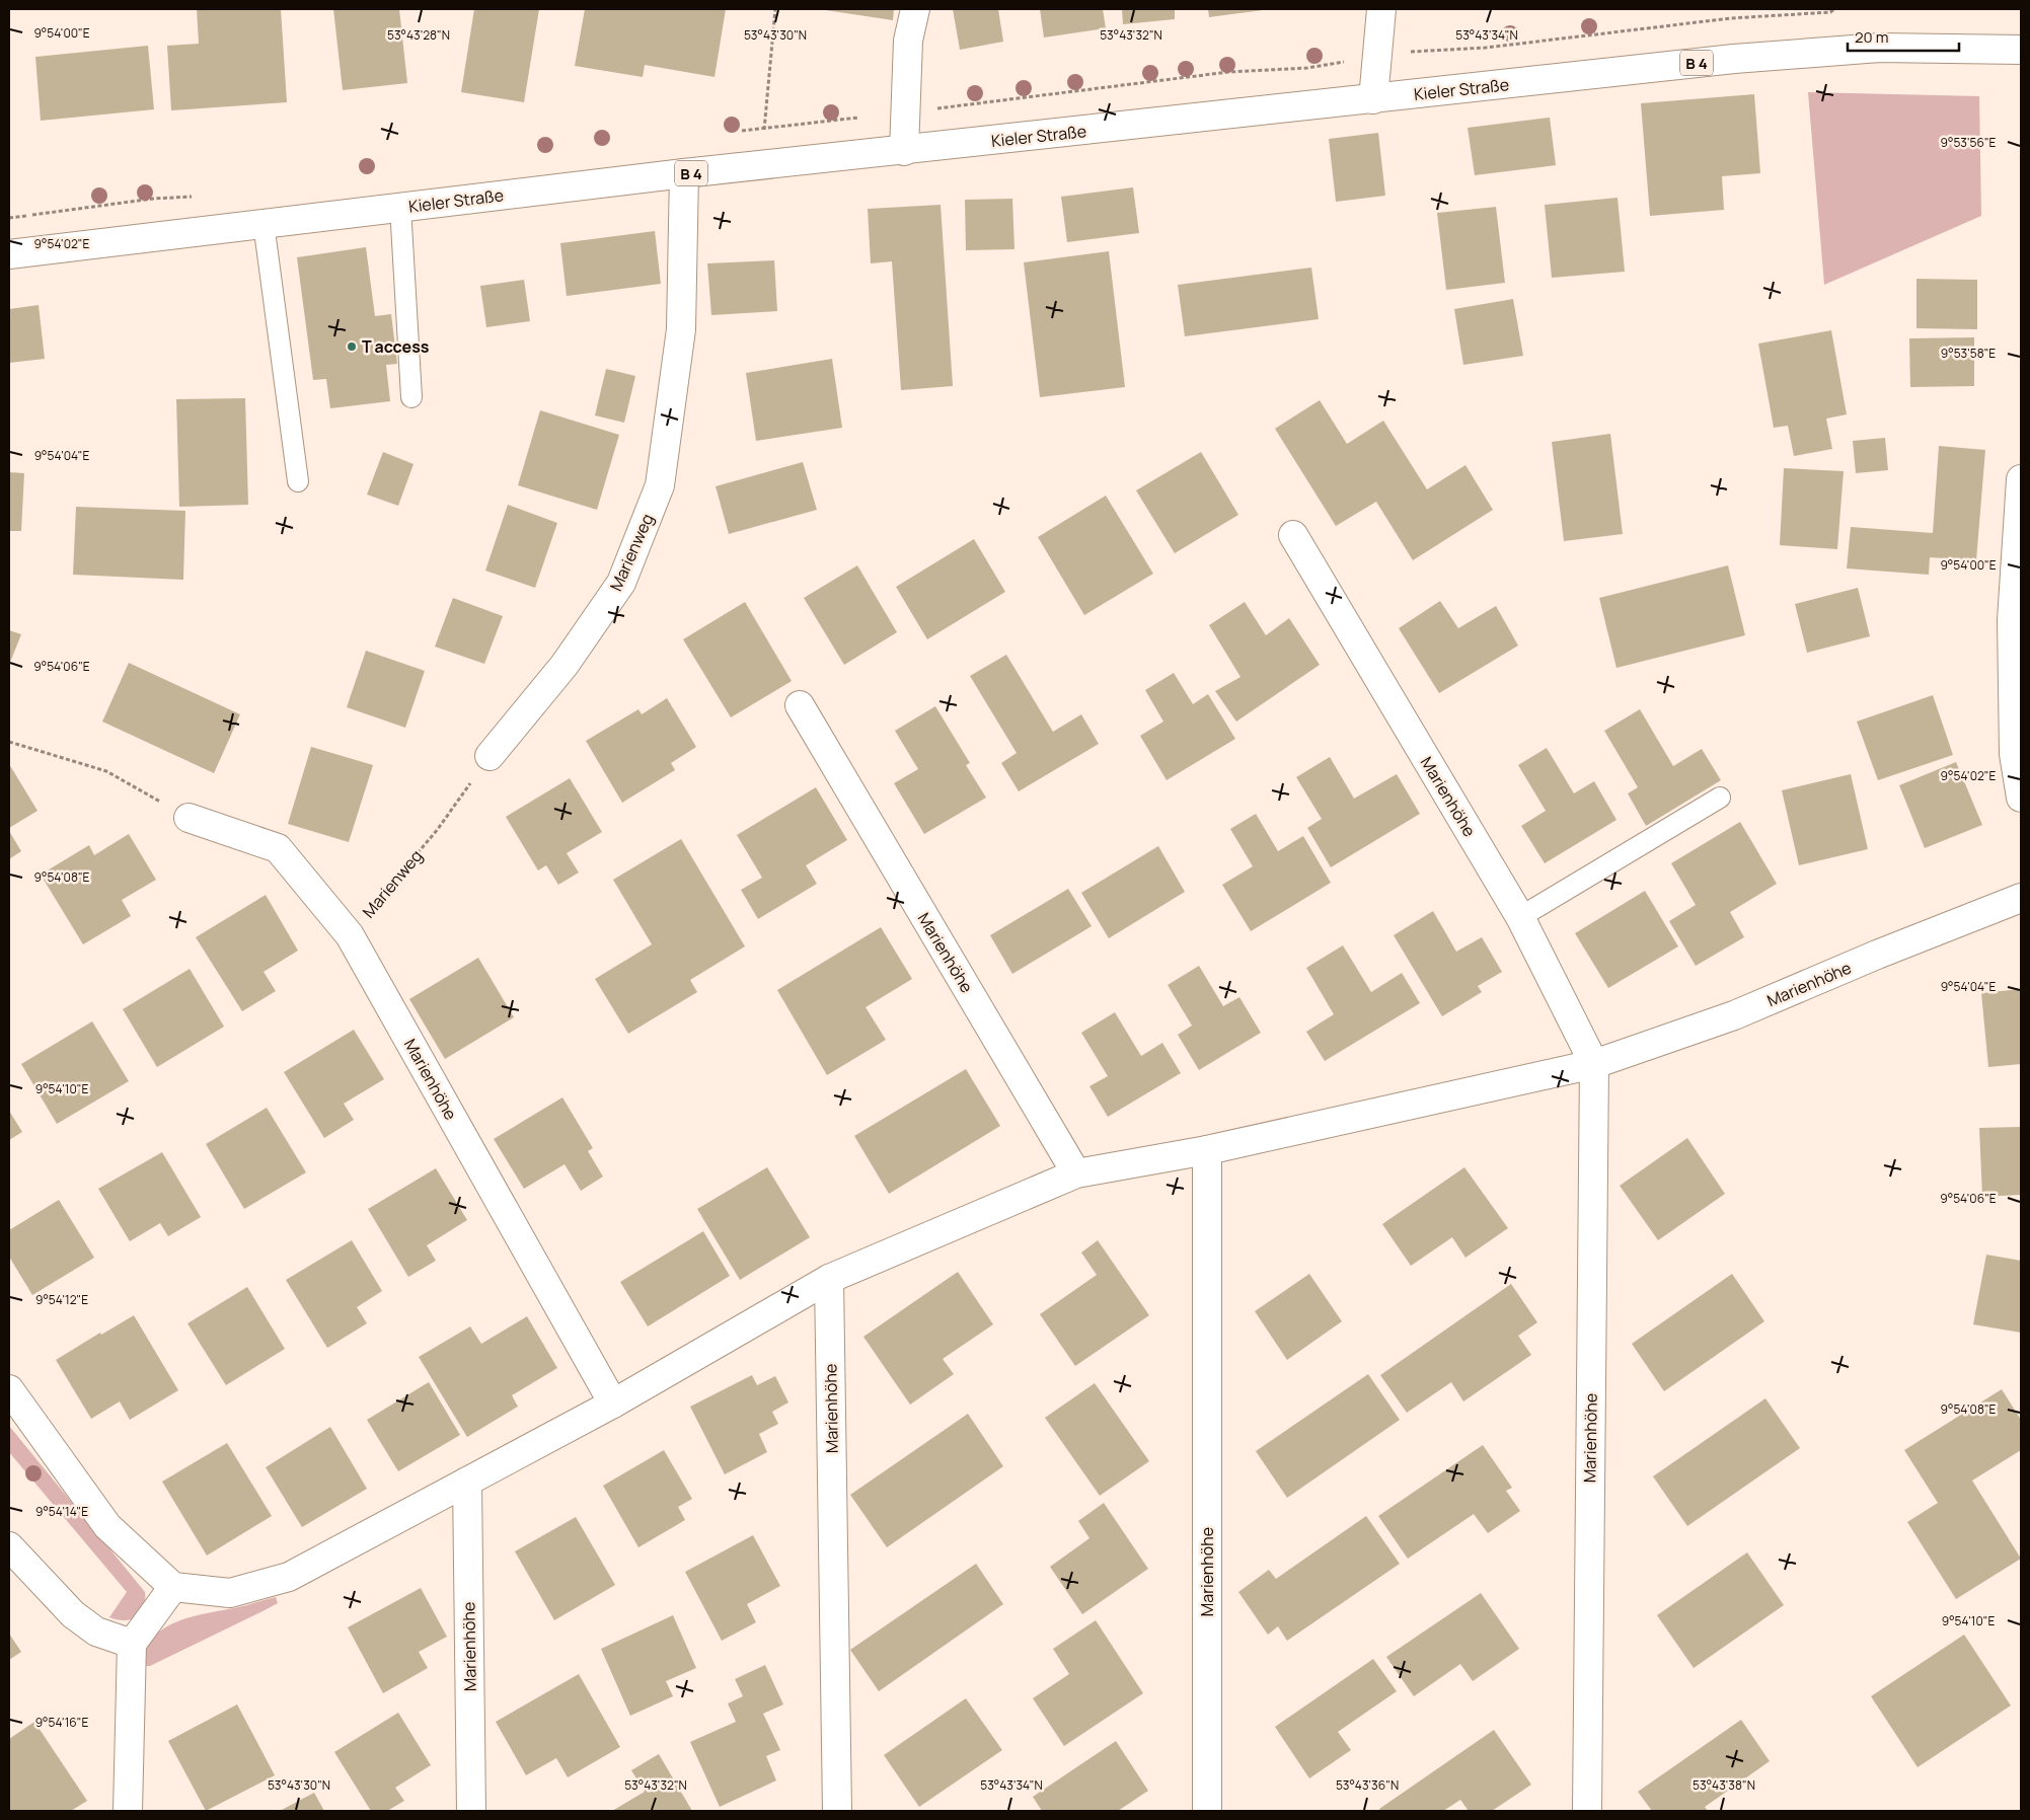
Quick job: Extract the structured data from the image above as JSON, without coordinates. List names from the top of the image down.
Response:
{
  "streets": {
    "street": [
      "B 4",
      "Kieler Straße",
      "Marienweg",
      "Marienhöhe"
    ]
  },
  "crossings": [
    ["Kieler Straße", "Marienweg"],
    ["Marienweg", "Marienhöhe"]
  ],
  "places": ["T access"],
  "scale_bar": "20 m",
  "coordinates": [
    "9°54'00\"E",
    "53°43'28\"N",
    "53°43'30\"N",
    "53°43'32\"N",
    "53°43'34\"N",
    "9°53'56\"E",
    "9°54'02\"E",
    "9°53'58\"E",
    "9°54'04\"E",
    "9°54'06\"E",
    "9°54'08\"E",
    "9°54'10\"E",
    "9°54'12\"E",
    "9°54'14\"E",
    "9°54'16\"E",
    "53°43'36\"N",
    "53°43'38\"N"
  ]
}
